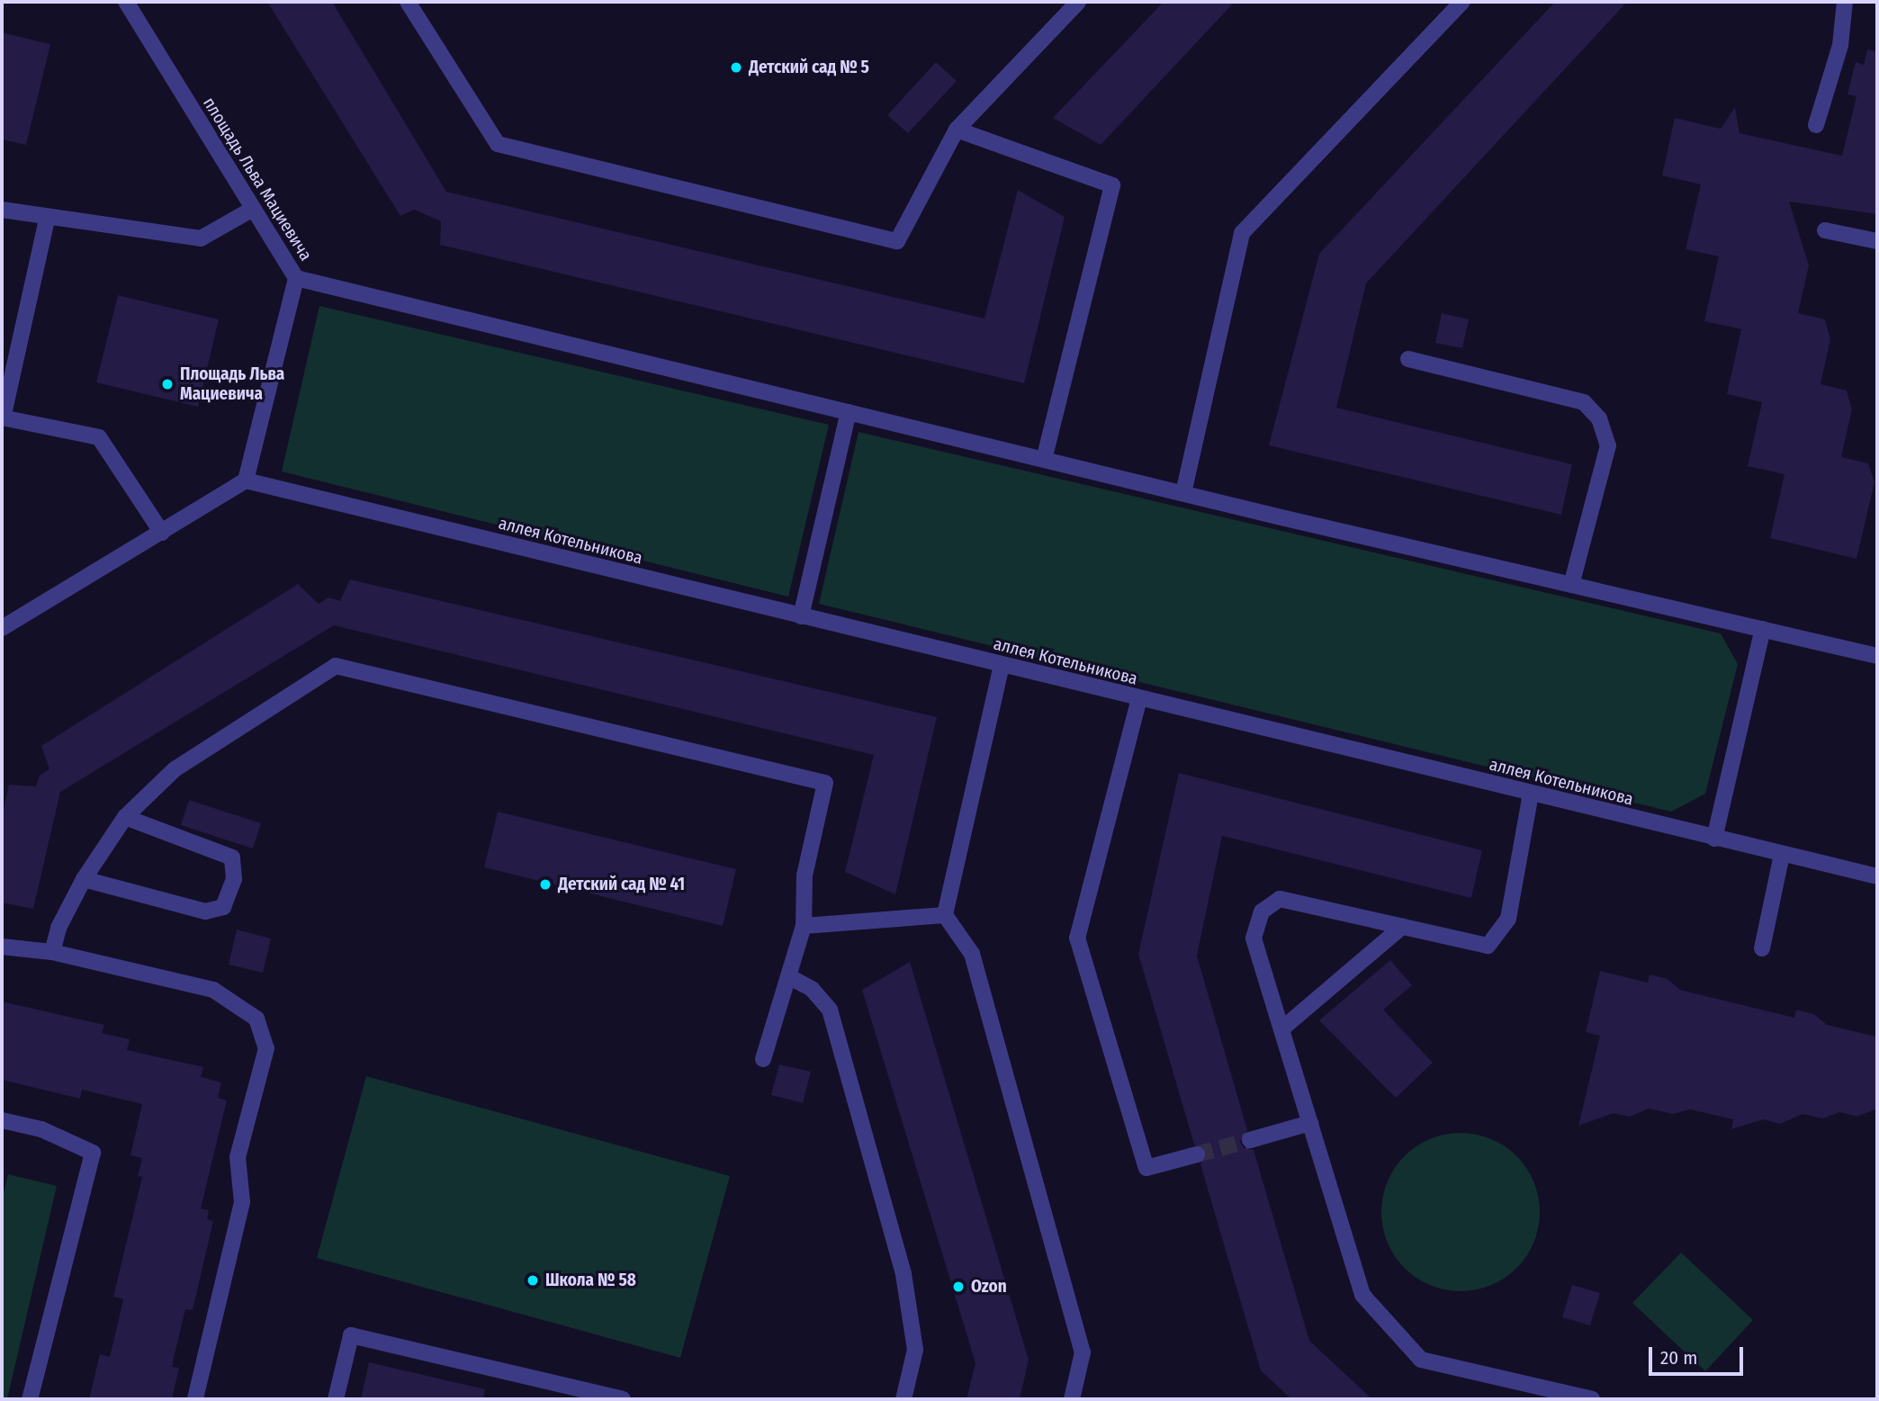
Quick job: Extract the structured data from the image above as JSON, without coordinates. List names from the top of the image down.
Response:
{
  "streets": {
    "street": ["площадь Льва Мациевича", "аллея Котельникова"]
  },
  "crossings": [
    ["площадь Льва Мациевича", "аллея Котельникова"]
  ],
  "places": [
    "Детский сад № 5",
    "Площадь Льва Мациевича",
    "Детский сад № 41",
    "Школа № 58",
    "Ozon"
  ],
  "scale_bar": "20 m"
}
